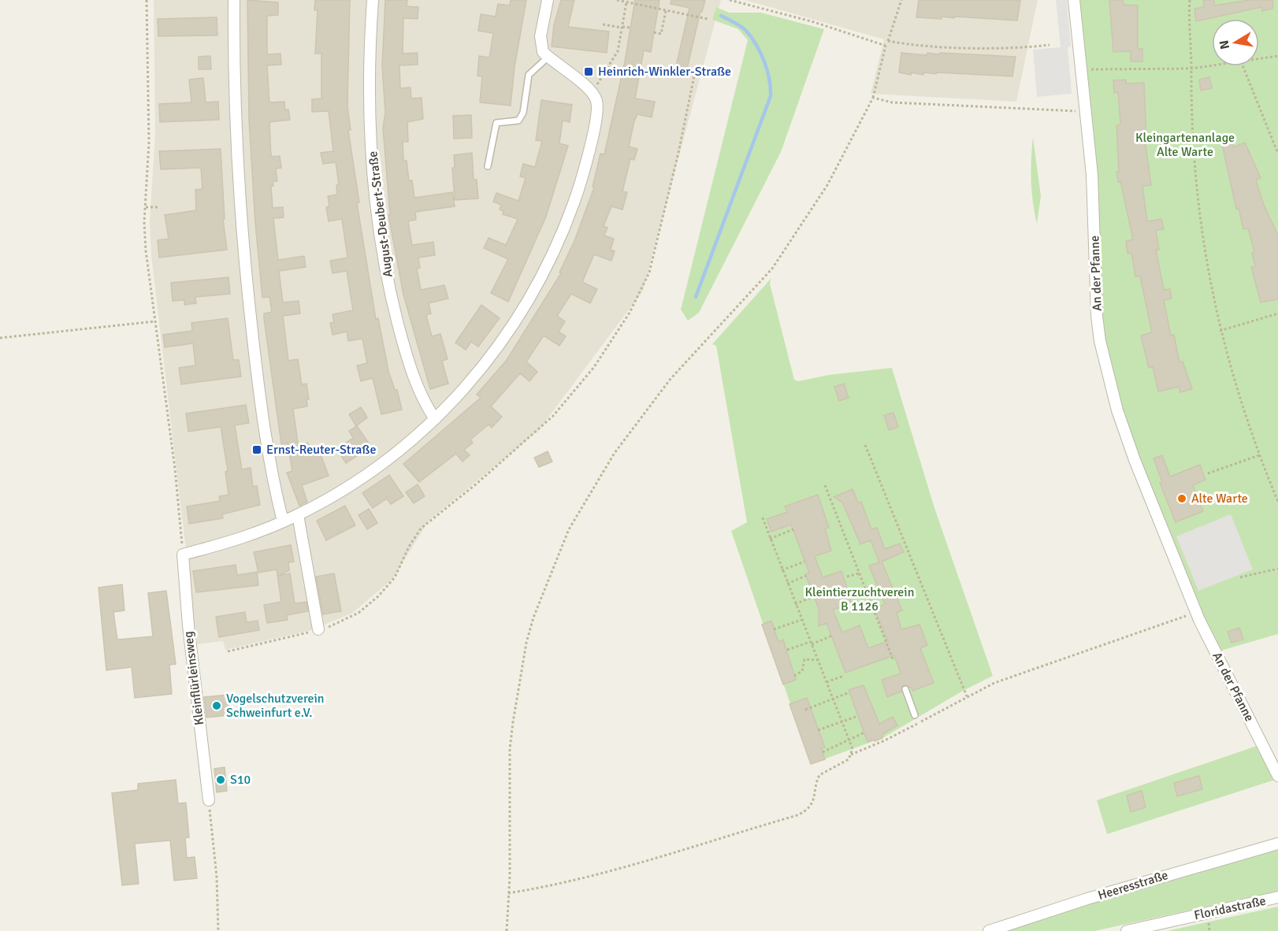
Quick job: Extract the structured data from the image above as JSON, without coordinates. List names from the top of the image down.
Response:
{
  "streets": {
    "street": [
      "August-Deubert-Straße",
      "An der Pfanne",
      "Kleinflürleinsweg",
      "Heeresstraße",
      "Floridastraße"
    ]
  },
  "parks": ["Kleingartenanlage Alte Warte", "Kleintierzuchtverein B 1126"],
  "places": {
    "transit": ["Heinrich-Winkler-Straße", "Ernst-Reuter-Straße"],
    "other": ["Alte Warte", "Vogelschutzverein Schweinfurt e.V.", "S10"]
  },
  "north": "left"
}
